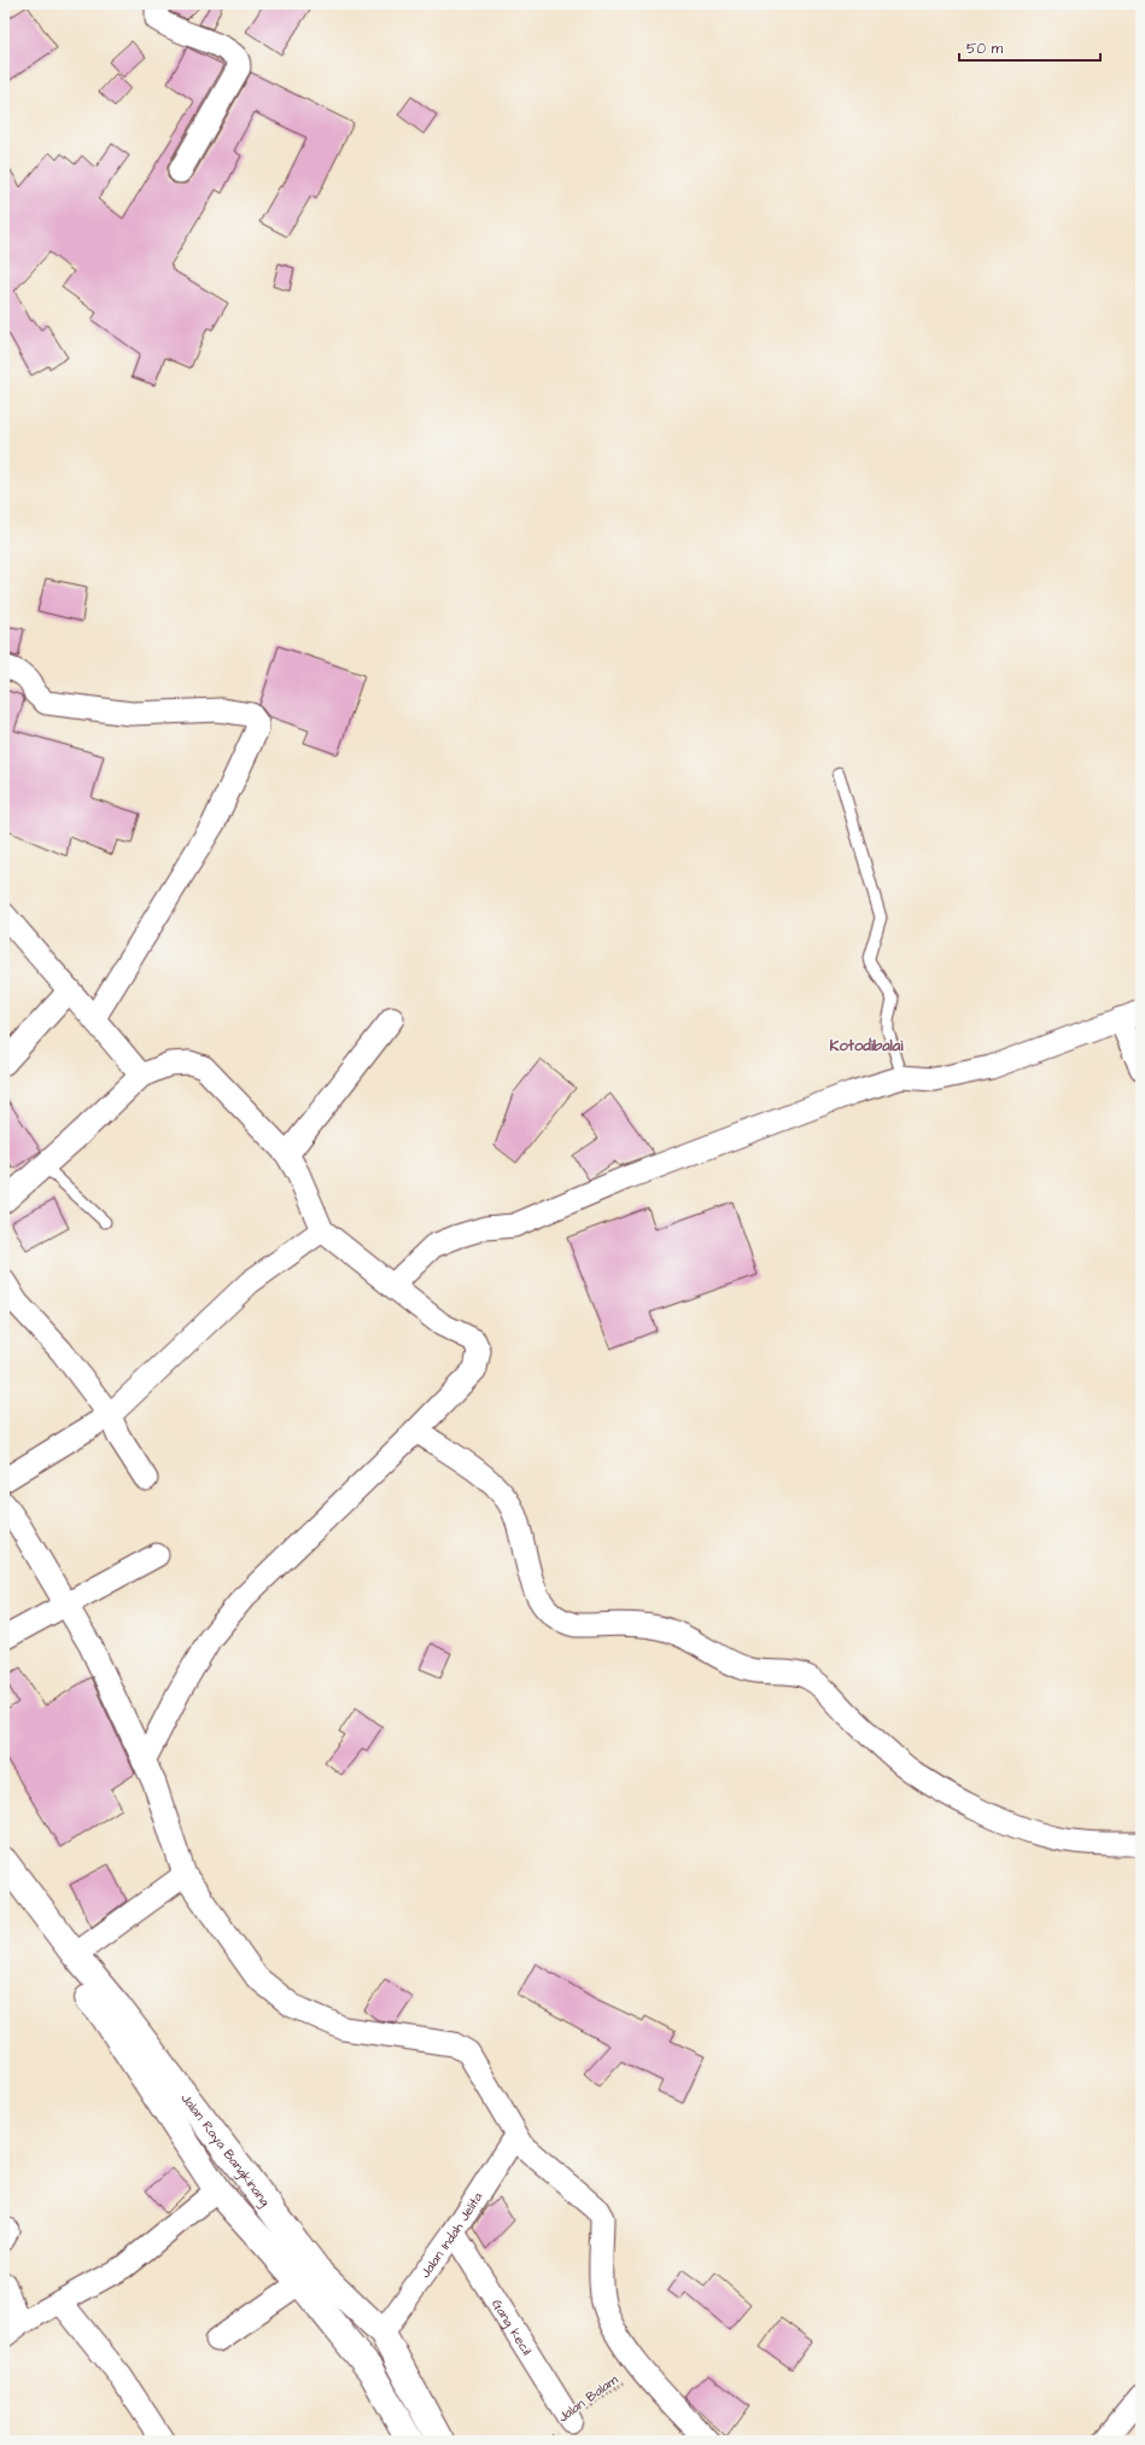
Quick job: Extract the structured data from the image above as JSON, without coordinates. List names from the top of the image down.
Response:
{
  "streets": {
    "highway": ["Jalan Raya Bangkinang"],
    "street": ["Jalan Indah Jelita", "Gang kecil"],
    "path": ["Jalan Balam"]
  },
  "crossings": [
    ["Jalan Raya Bangkinang", "Jalan Indah Jelita"],
    ["Jalan Indah Jelita", "Gang kecil"],
    ["Gang kecil", "Jalan Balam"]
  ],
  "districts": ["Kotodibalai"],
  "scale_bar": "50 m"
}
